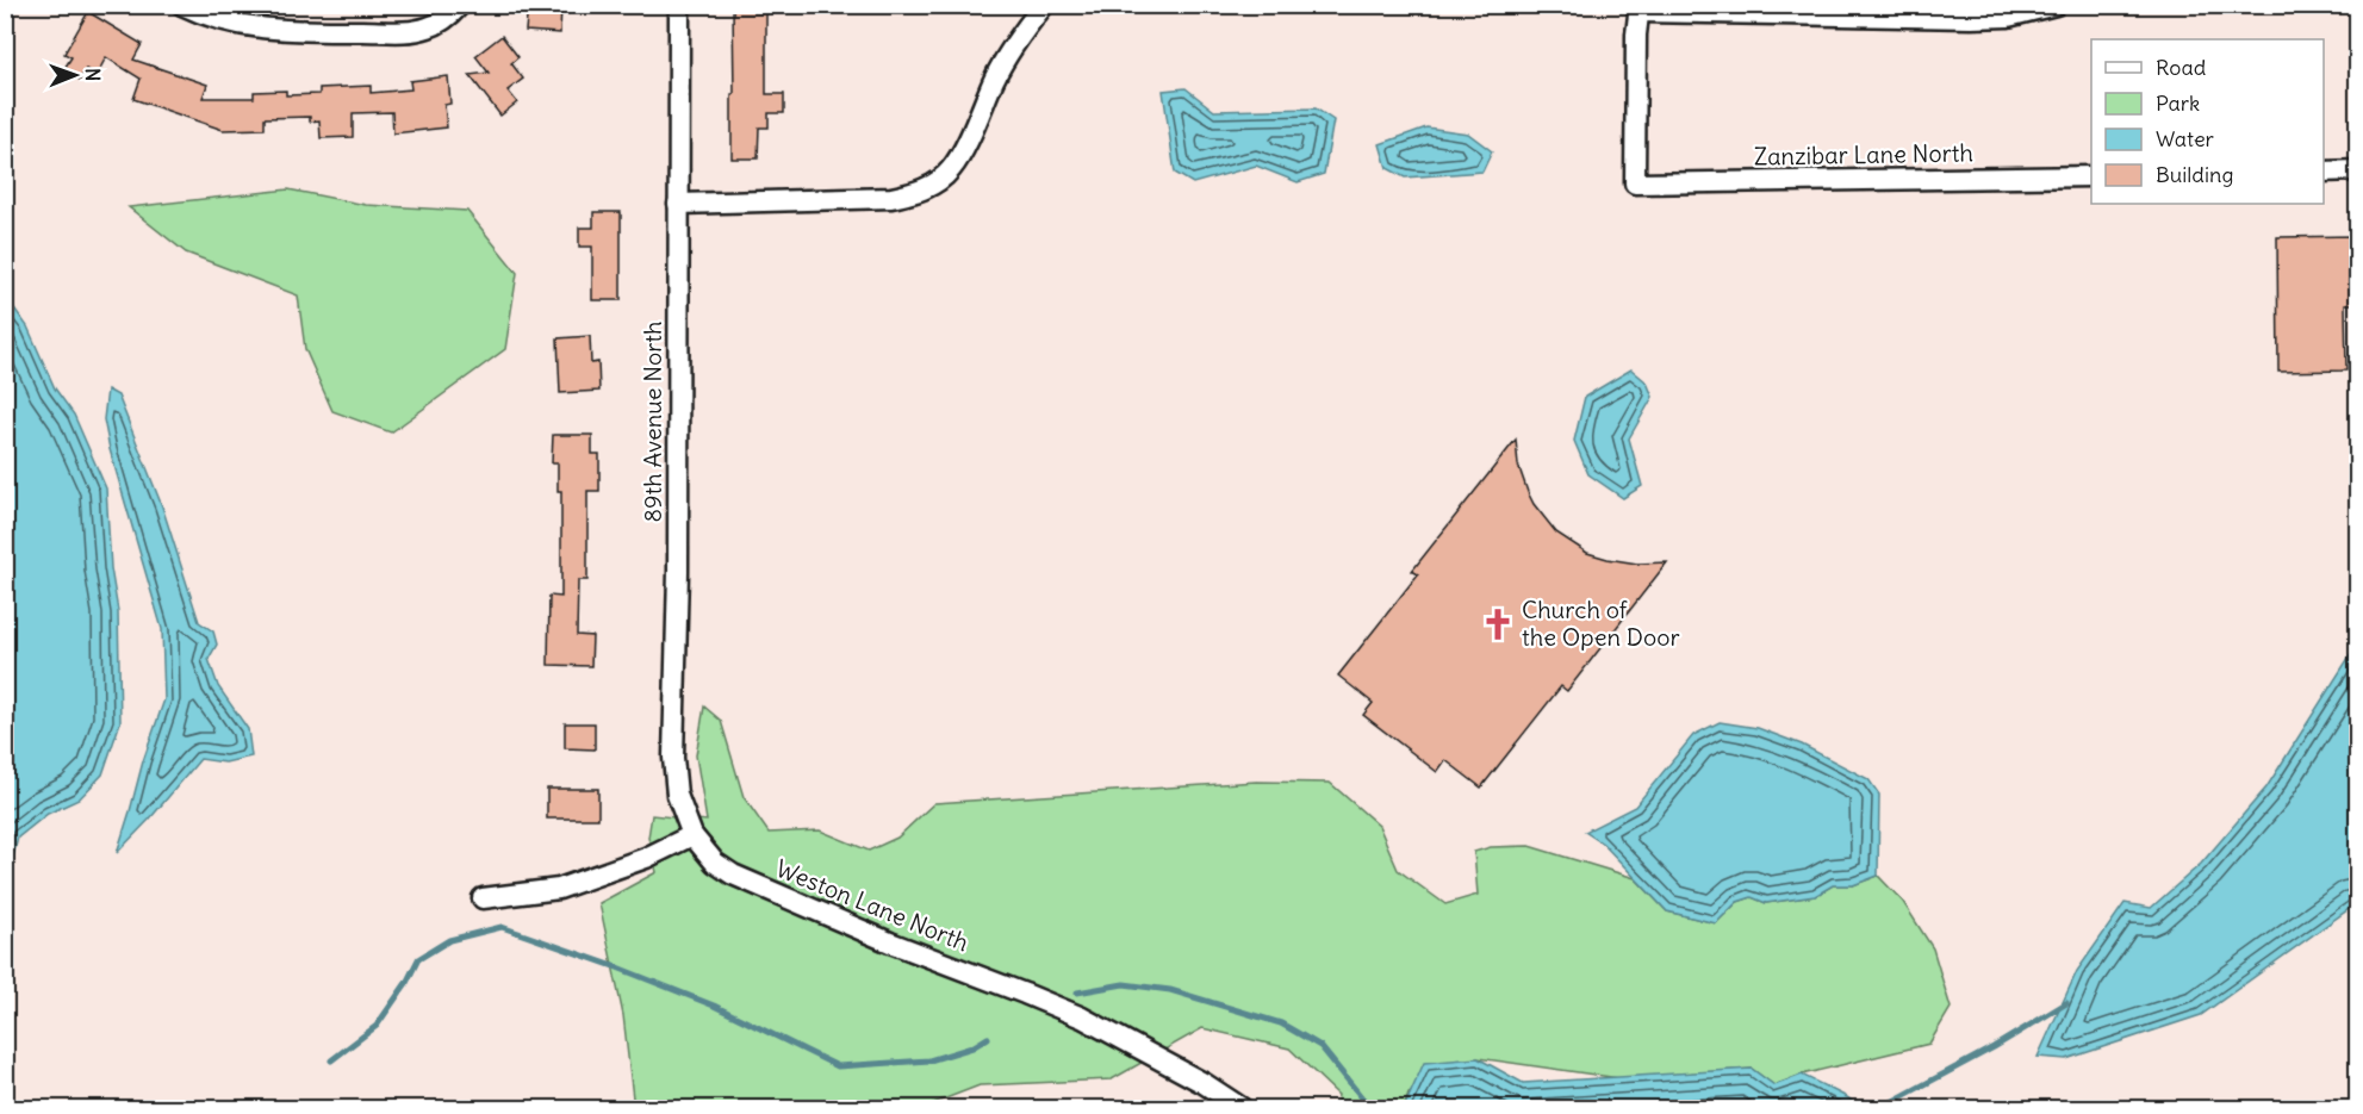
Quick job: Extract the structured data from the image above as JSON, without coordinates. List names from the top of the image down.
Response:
{
  "streets": {
    "street": ["Zanzibar Lane North", "89th Avenue North", "Weston Lane North"]
  },
  "crossings": [
    ["89th Avenue North", "Weston Lane North"]
  ],
  "places": {
    "church": ["Church of the Open Door"]
  },
  "legend": [
    "Road",
    "Park",
    "Water",
    "Building"
  ],
  "north": "right"
}
